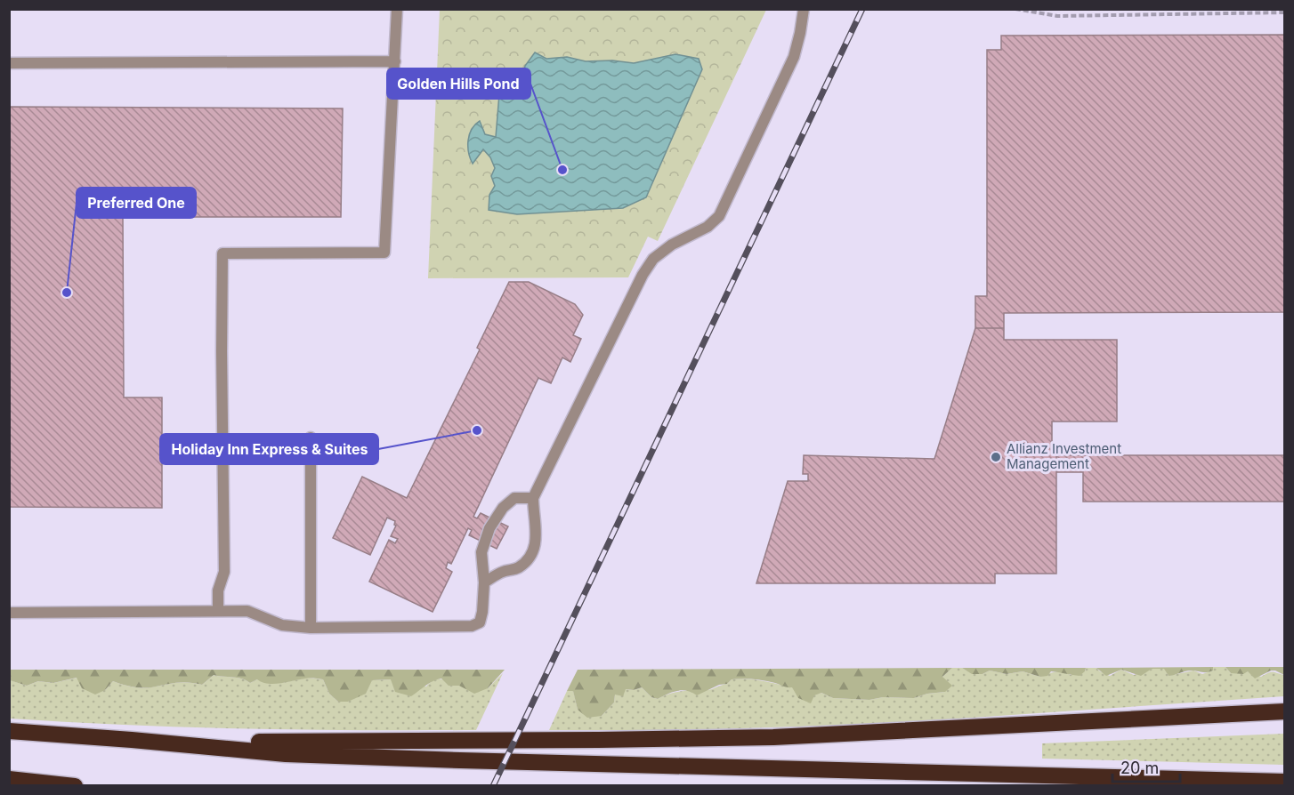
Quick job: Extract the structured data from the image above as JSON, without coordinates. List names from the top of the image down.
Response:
{
  "places": [
    "Golden Hills Pond",
    "Preferred One",
    "Holiday Inn Express & Suites",
    "Allianz Investment Management"
  ],
  "scale_bar": "20 m"
}
